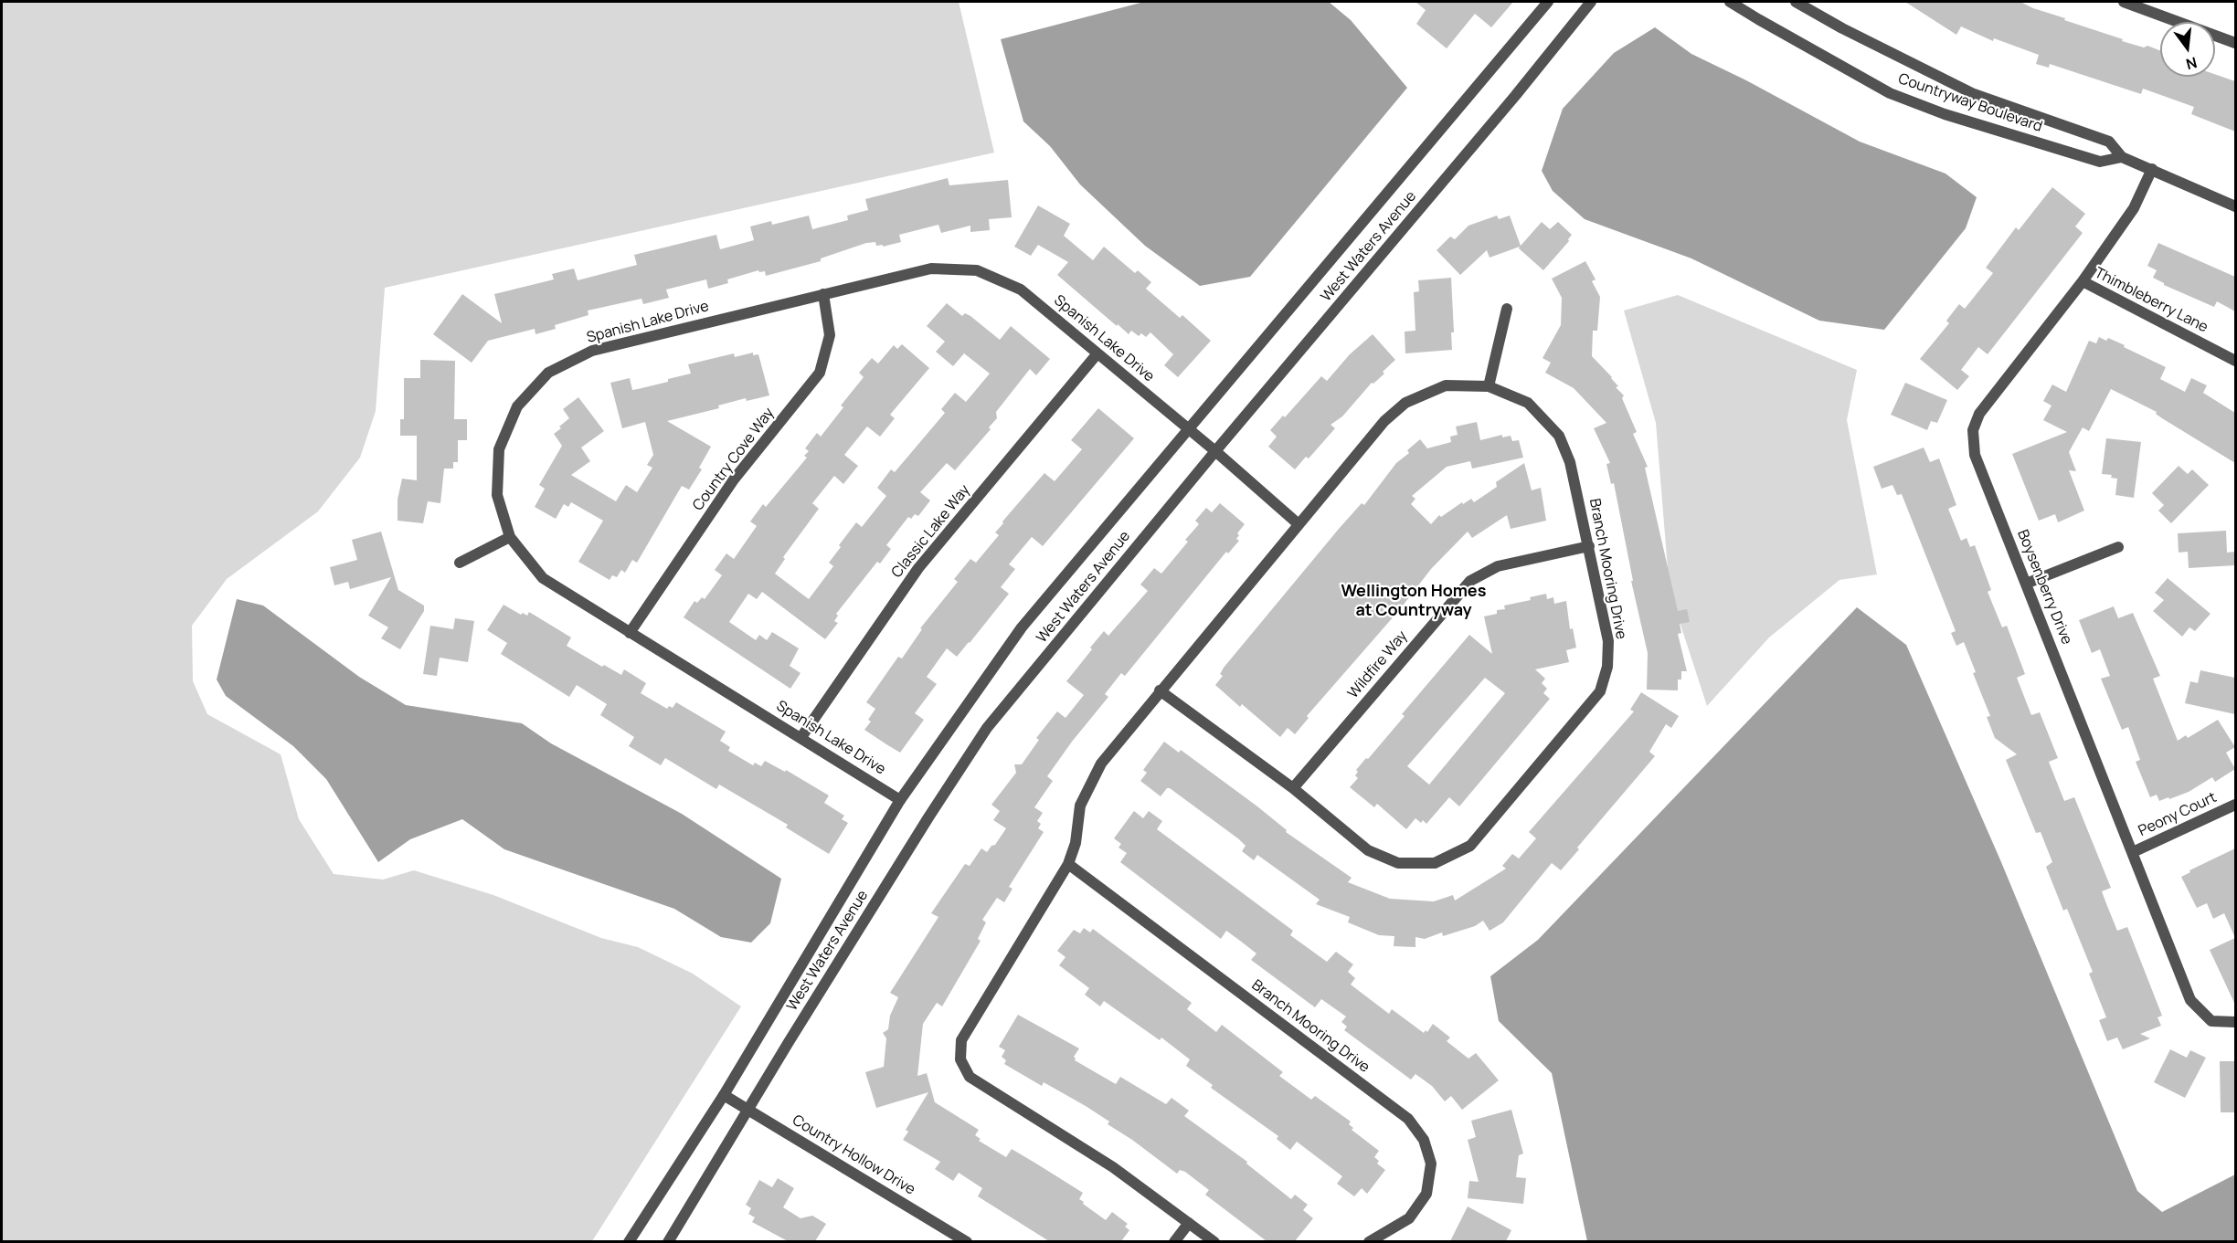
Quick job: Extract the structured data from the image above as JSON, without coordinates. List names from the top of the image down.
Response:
{
  "streets": {
    "street": [
      "Countryway Boulevard",
      "West Waters Avenue",
      "Thimbleberry Lane",
      "Spanish Lake Drive",
      "Country Cove Way",
      "Classic Lake Way",
      "Branch Mooring Drive",
      "Boysenberry Drive",
      "Wildfire Way",
      "Peony Court",
      "Country Hollow Drive"
    ]
  },
  "crossings": [
    ["Countryway Boulevard", "Boysenberry Drive"],
    ["West Waters Avenue", "Spanish Lake Drive"],
    ["West Waters Avenue", "Country Hollow Drive"],
    ["Thimbleberry Lane", "Boysenberry Drive"],
    ["Spanish Lake Drive", "Country Cove Way"],
    ["Spanish Lake Drive", "Classic Lake Way"],
    ["Spanish Lake Drive", "Branch Mooring Drive"],
    ["Branch Mooring Drive", "Wildfire Way"],
    ["Boysenberry Drive", "Peony Court"]
  ],
  "districts": ["Wellington Homes at Countryway"],
  "north": "bottom"
}
